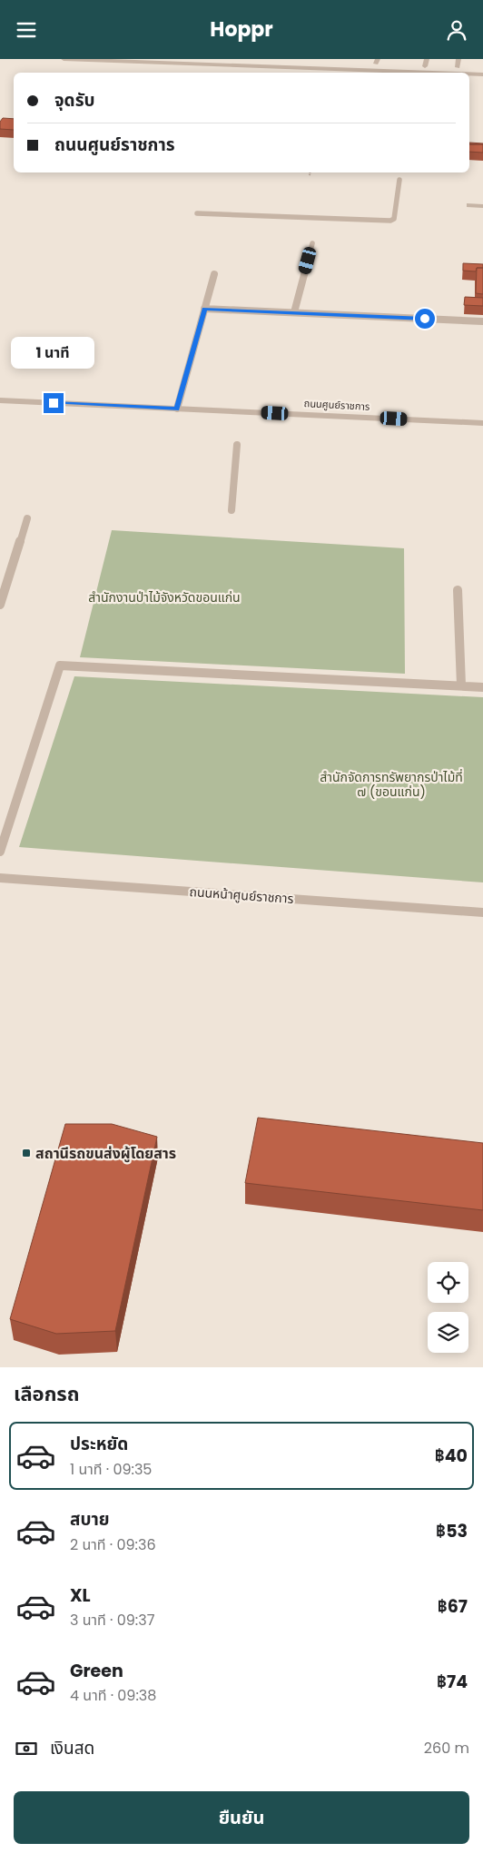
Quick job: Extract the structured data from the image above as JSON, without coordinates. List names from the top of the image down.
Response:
{
  "streets": {
    "street": ["ถนนศูนย์ราชการ", "ถนนหน้าศูนย์ราชการ"]
  },
  "parks": ["สำนักงานป่าไม้จังหวัดขอนแก่น", "สำนักจัดการทรัพยากรป่าไม้ที่ ๗ (ขอนแก่น)"],
  "places": {
    "transit": ["สถานีรถขนส่งผู้โดยสาร"]
  },
  "page": {
    "header": "Hoppr",
    "banner": ["จุดรับ", "ถนนศูนย์ราชการ"],
    "bubble": "1 นาที",
    "heading": "เลือกรถ",
    "list": [
      {
        "name": "ประหยัด",
        "note": "1 นาที · 09:35",
        "value": "฿40"
      },
      {
        "name": "สบาย",
        "note": "2 นาที · 09:36",
        "value": "฿53"
      },
      {
        "name": "XL",
        "note": "3 นาที · 09:37",
        "value": "฿67"
      },
      {
        "name": "Green",
        "note": "4 นาที · 09:38",
        "value": "฿74"
      }
    ],
    "pay": ["เงินสด", "260 m"],
    "buttons": "ยืนยัน"
  }
}
